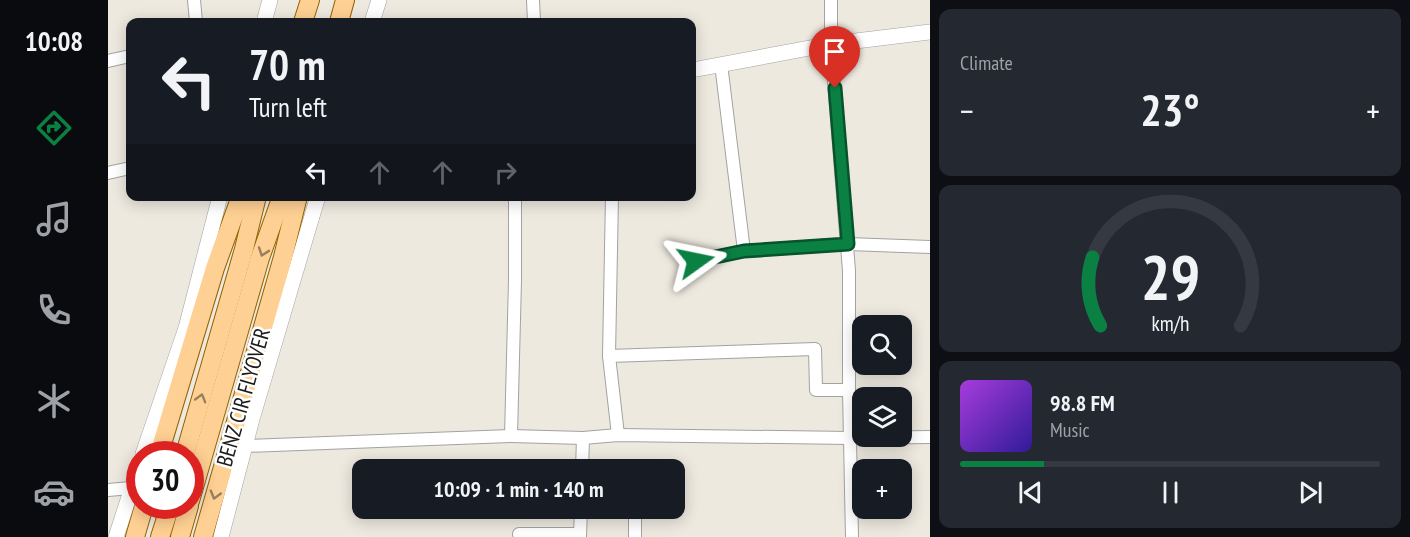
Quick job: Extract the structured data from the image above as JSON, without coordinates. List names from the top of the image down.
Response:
{
  "streets": {
    "main road": ["BENZ CIR FLYOVER"]
  },
  "page": {
    "tabs": "10:08",
    "tile": "Climate",
    "turn": ["70 m", "Turn left"],
    "heat": ["−", "23°", "+"],
    "map_buttons": "+",
    "song": ["98.8 FM", "Music"],
    "limit": "30",
    "trip": "10:09 · 1 min · 140 m",
    "gauge": ["29", "km/h"]
  }
}
